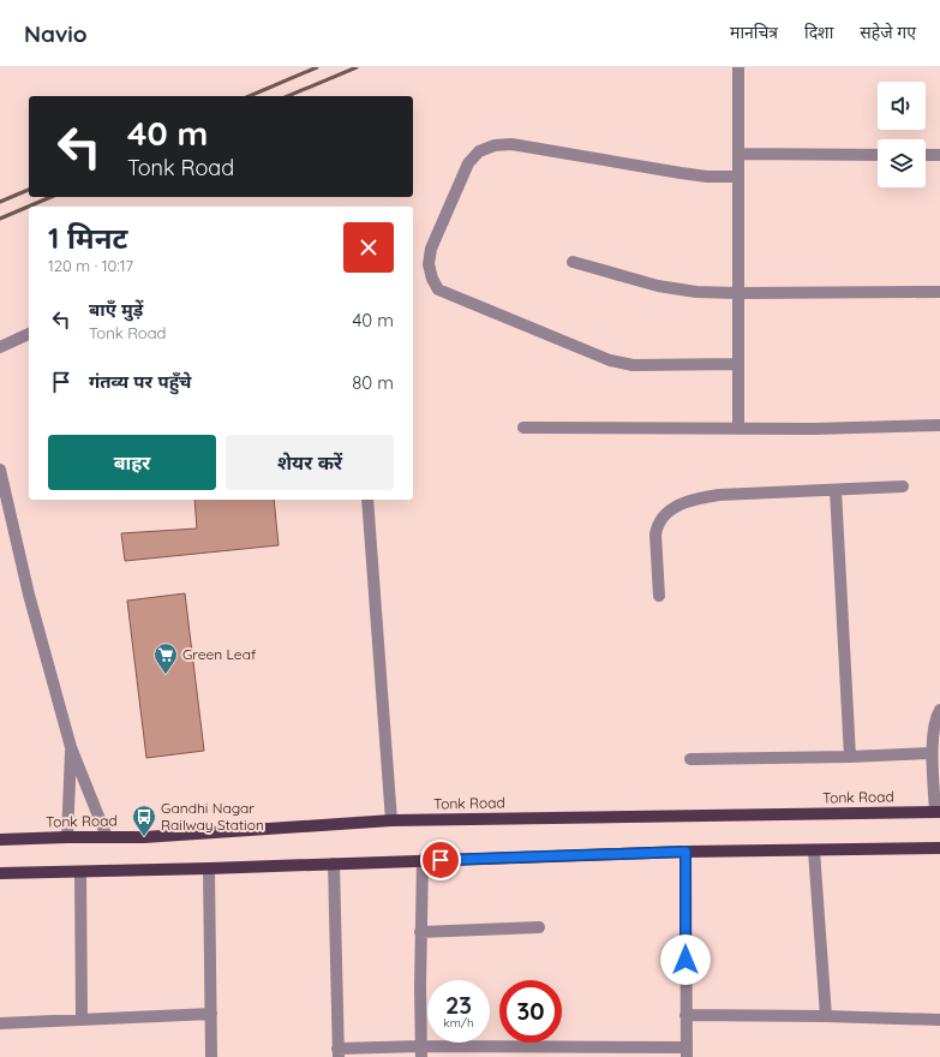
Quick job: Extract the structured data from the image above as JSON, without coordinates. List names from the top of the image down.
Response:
{
  "streets": {
    "main road": ["Tonk Road"]
  },
  "places": {
    "supermarket": ["Green Leaf"],
    "bus stop": ["Gandhi Nagar Railway Station"]
  },
  "page": {
    "header": "Navio",
    "nav": ["मानचित्र", "दिशा", "सहेजे गए"],
    "turn": ["40 m", "Tonk Road"],
    "heading": ["1 मिनट", "120 m · 10:17"],
    "list": [
      {
        "name": "बाएँ मुड़ें",
        "note": "Tonk Road",
        "value": "40 m"
      },
      {
        "name": "गंतव्य पर पहुँचे",
        "value": "80 m"
      }
    ],
    "buttons": ["बाहर", "शेयर करें"],
    "speed": "23 km/h",
    "limit": "30"
  }
}
